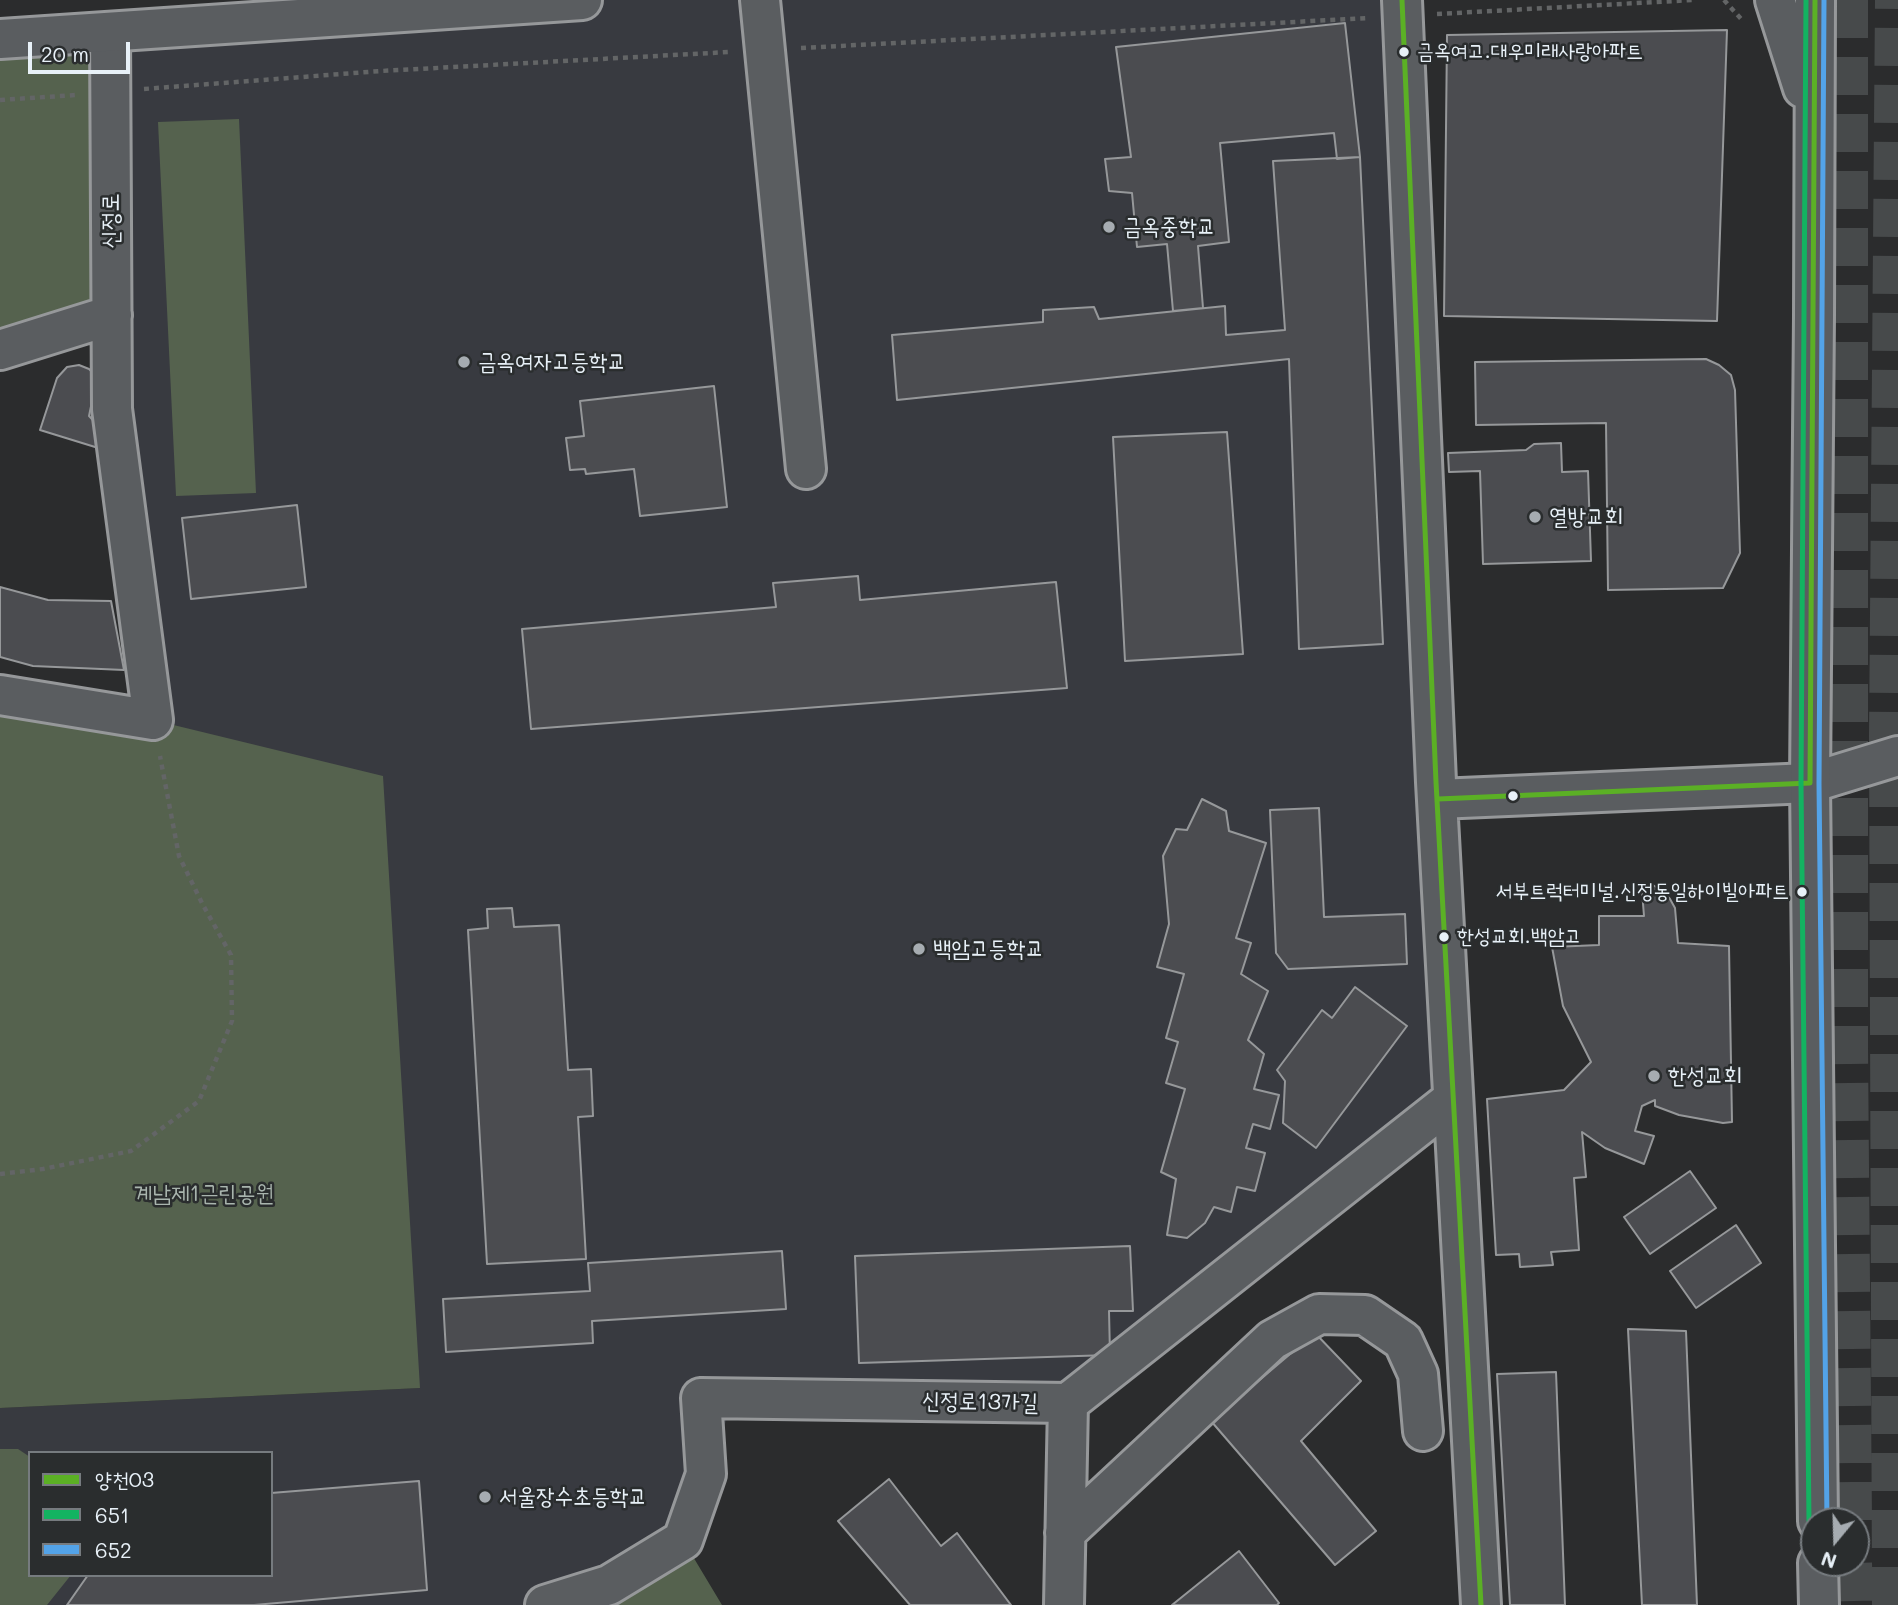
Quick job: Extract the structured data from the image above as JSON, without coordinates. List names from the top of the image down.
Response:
{
  "streets": {
    "street": ["신정로", "신정로13가길"]
  },
  "parks": ["계남제1근린공원"],
  "places": [
    "금옥여고.대우미래사랑아파트",
    "금옥중학교",
    "금옥여자고등학교",
    "열방교회",
    "서부트럭터미널.신정동일하이빌아파트",
    "한성교회.백암고",
    "백암고등학교",
    "한성교회",
    "서울장수초등학교"
  ],
  "lines": ["transit line 양천03", "transit line 651", "transit line 652"],
  "legend": ["양천03", "651", "652"],
  "scale_bar": "20 m",
  "north": "bottom"
}
